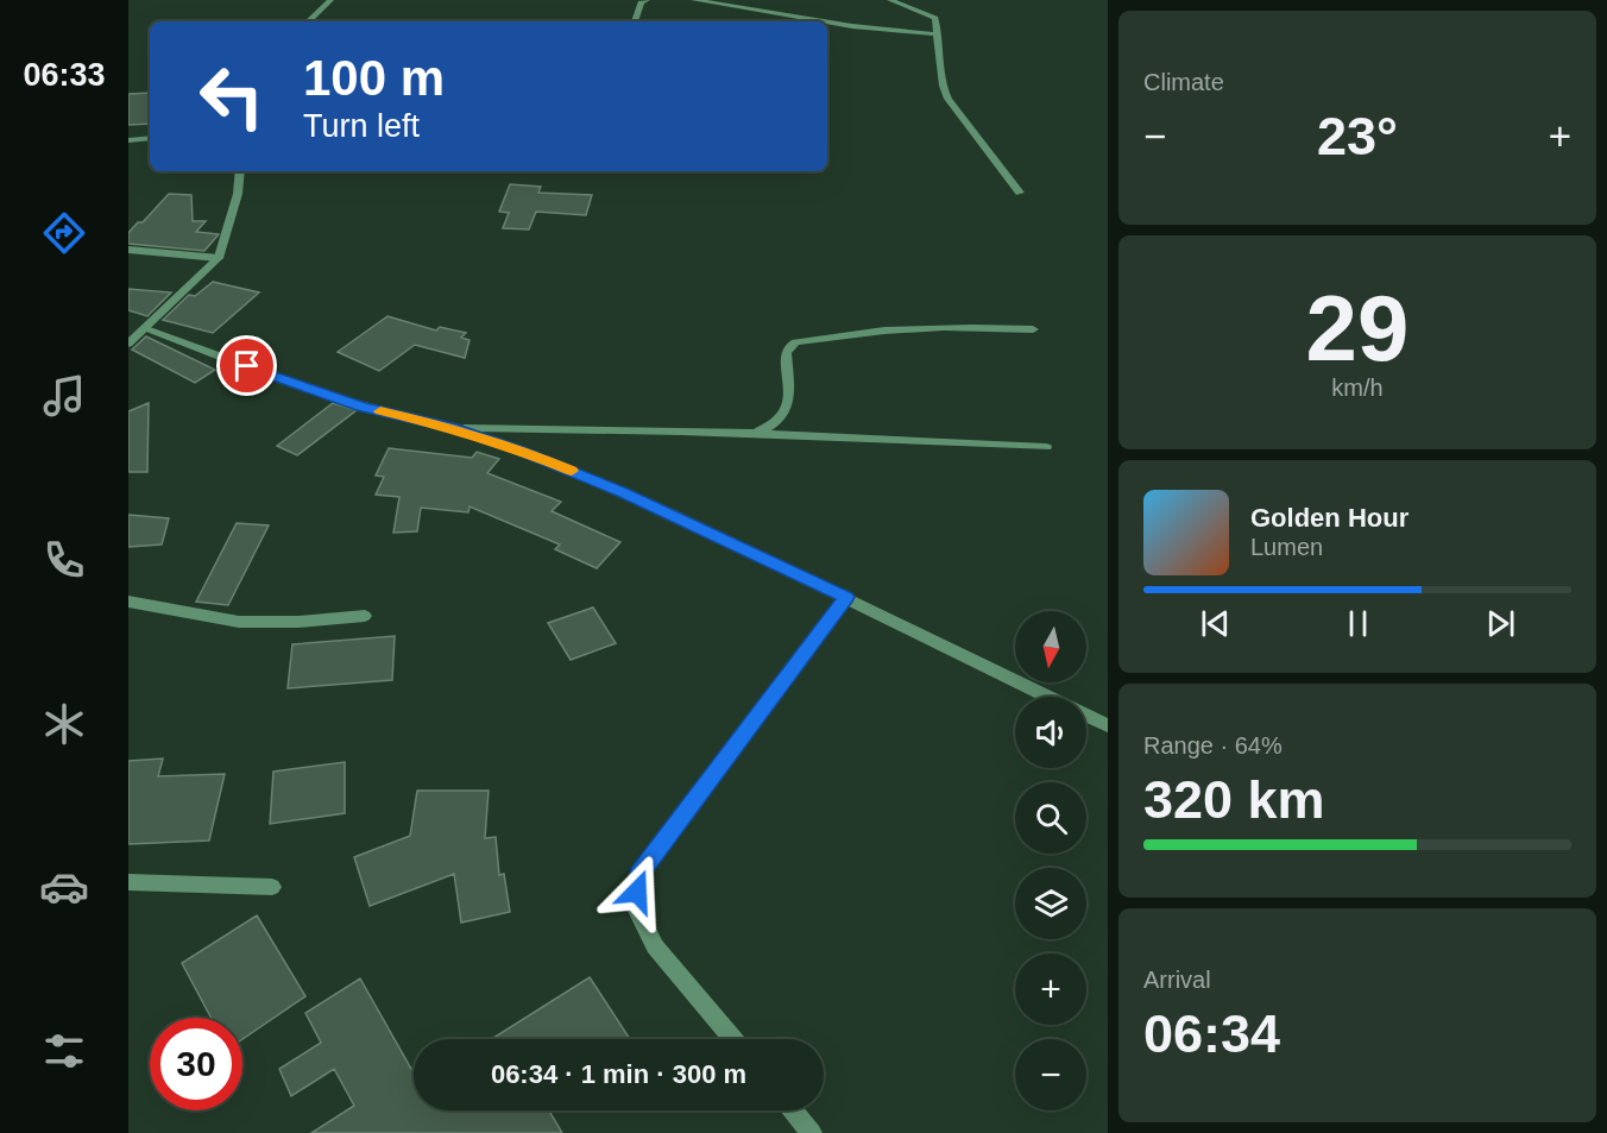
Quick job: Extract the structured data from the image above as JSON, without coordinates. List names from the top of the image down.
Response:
{
  "north": "bottom",
  "page": {
    "tabs": "06:33",
    "tile": [
      "Climate",
      ["29", "km/h"],
      ["Range · 64%", "320 km"],
      ["Arrival", "06:34"]
    ],
    "turn": ["100 m", "Turn left"],
    "heat": ["−", "23°", "+"],
    "song": ["Golden Hour", "Lumen"],
    "map_buttons": ["+", "−"],
    "limit": "30",
    "trip": "06:34 · 1 min · 300 m"
  }
}
